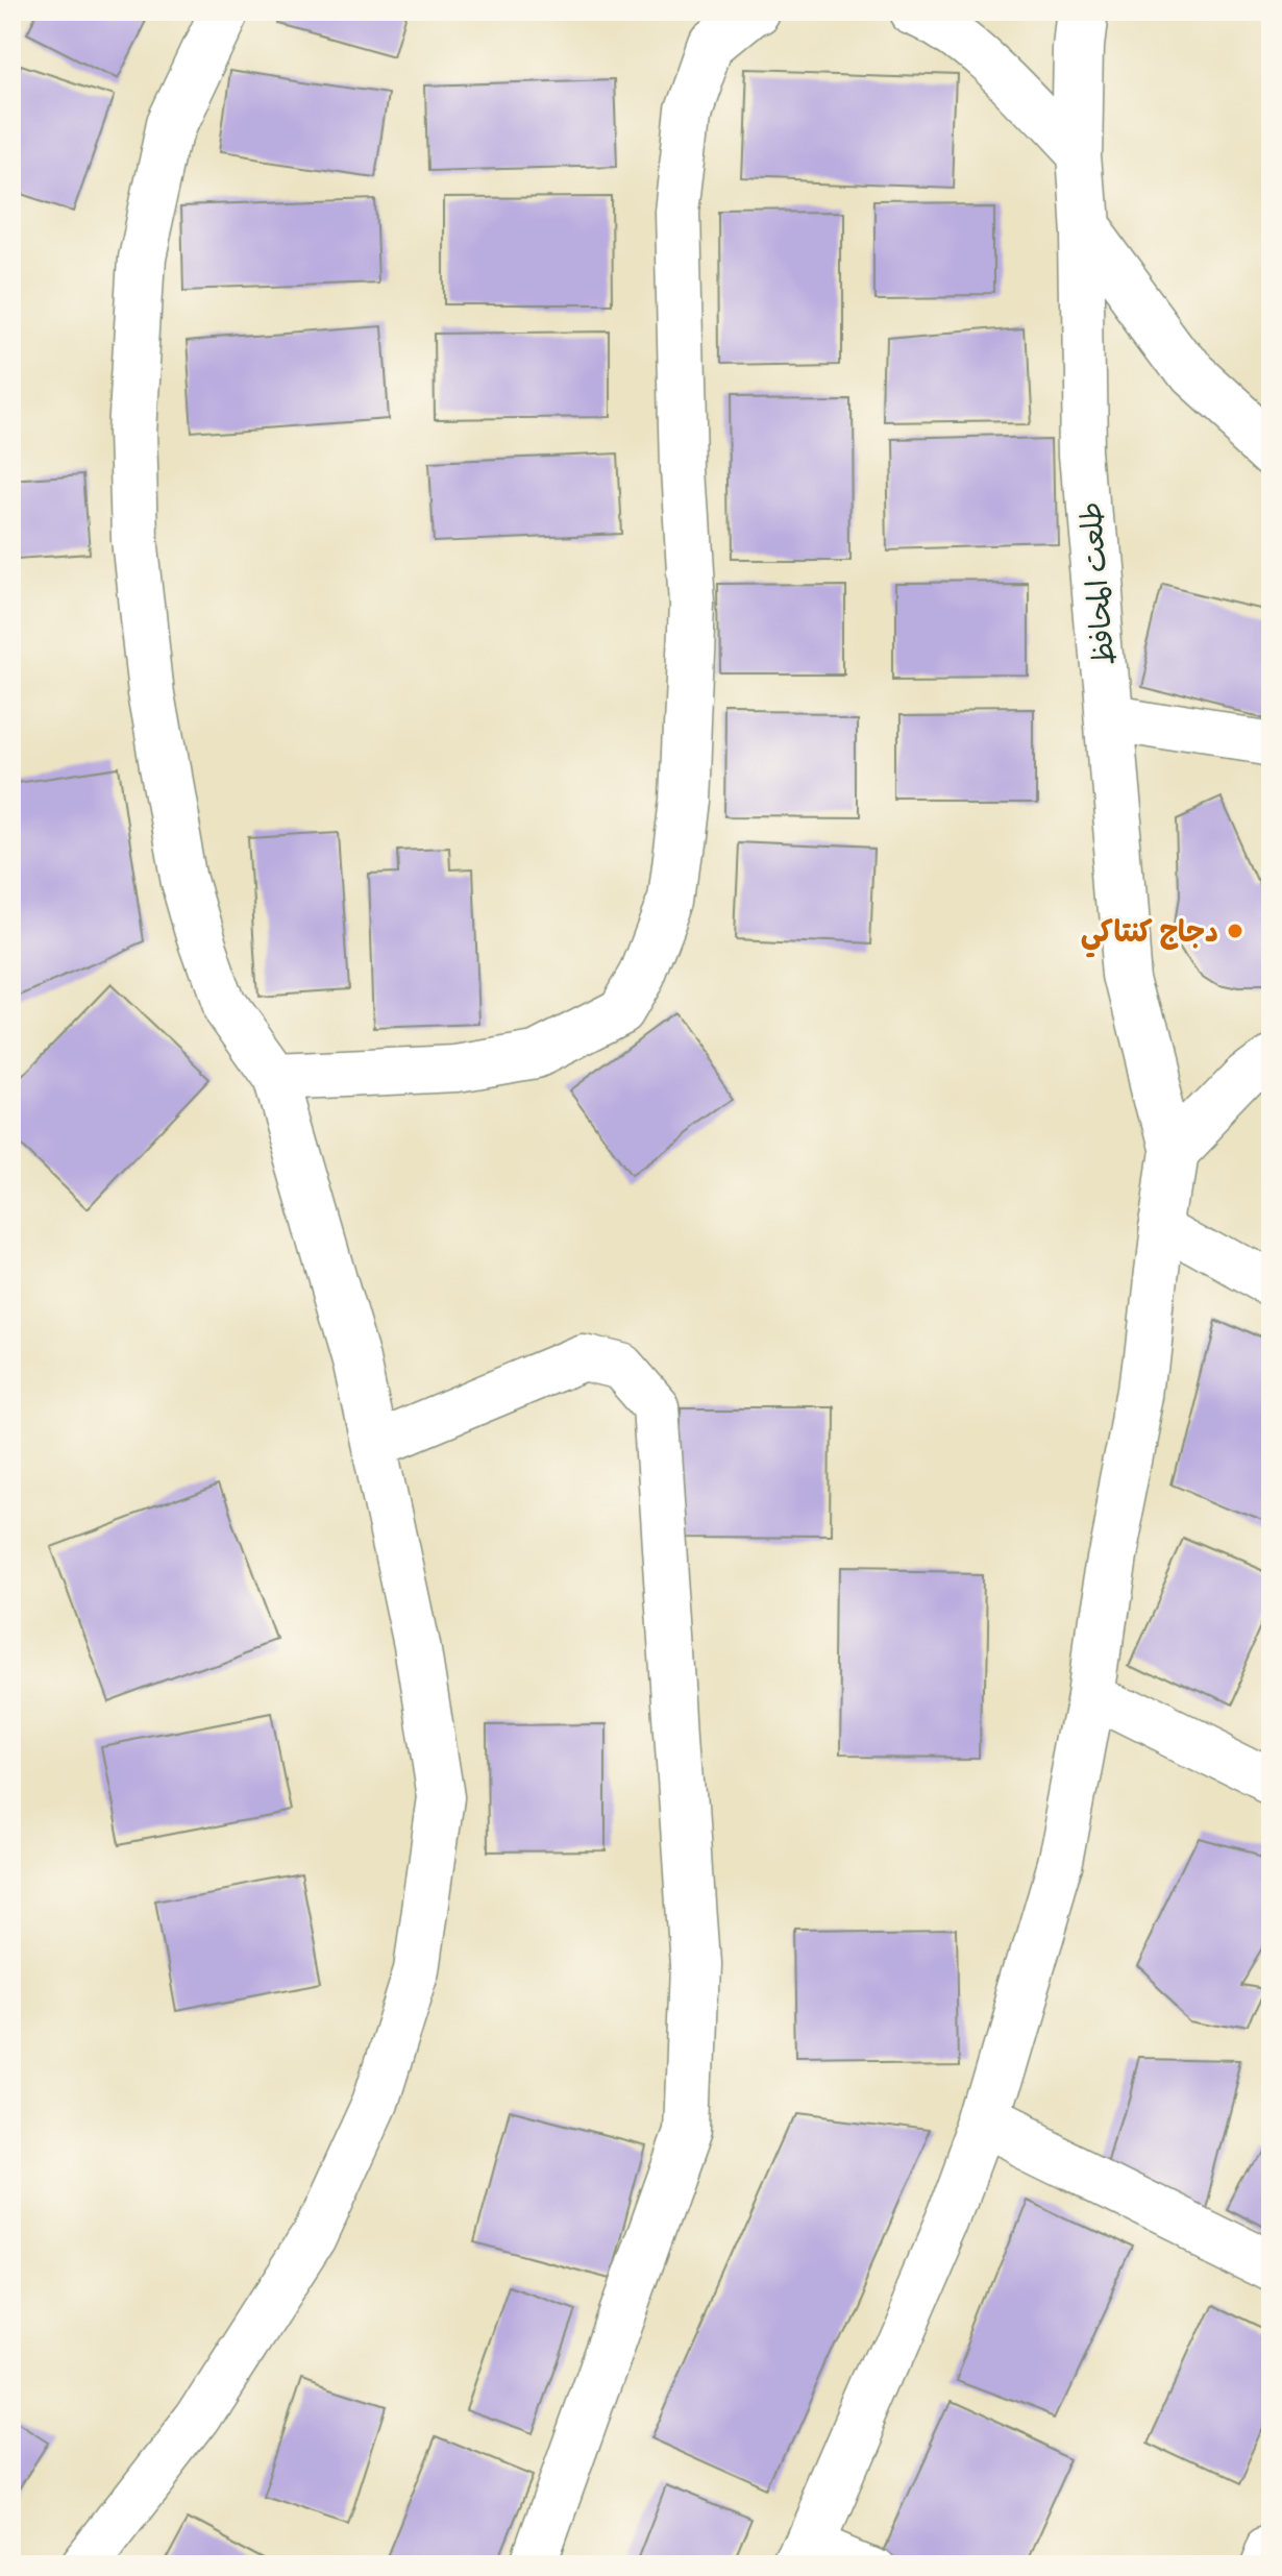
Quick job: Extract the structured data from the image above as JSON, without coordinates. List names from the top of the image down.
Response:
{
  "streets": {
    "street": ["طلعت المحافظ"]
  },
  "places": ["دجاج كنتاكي"]
}
